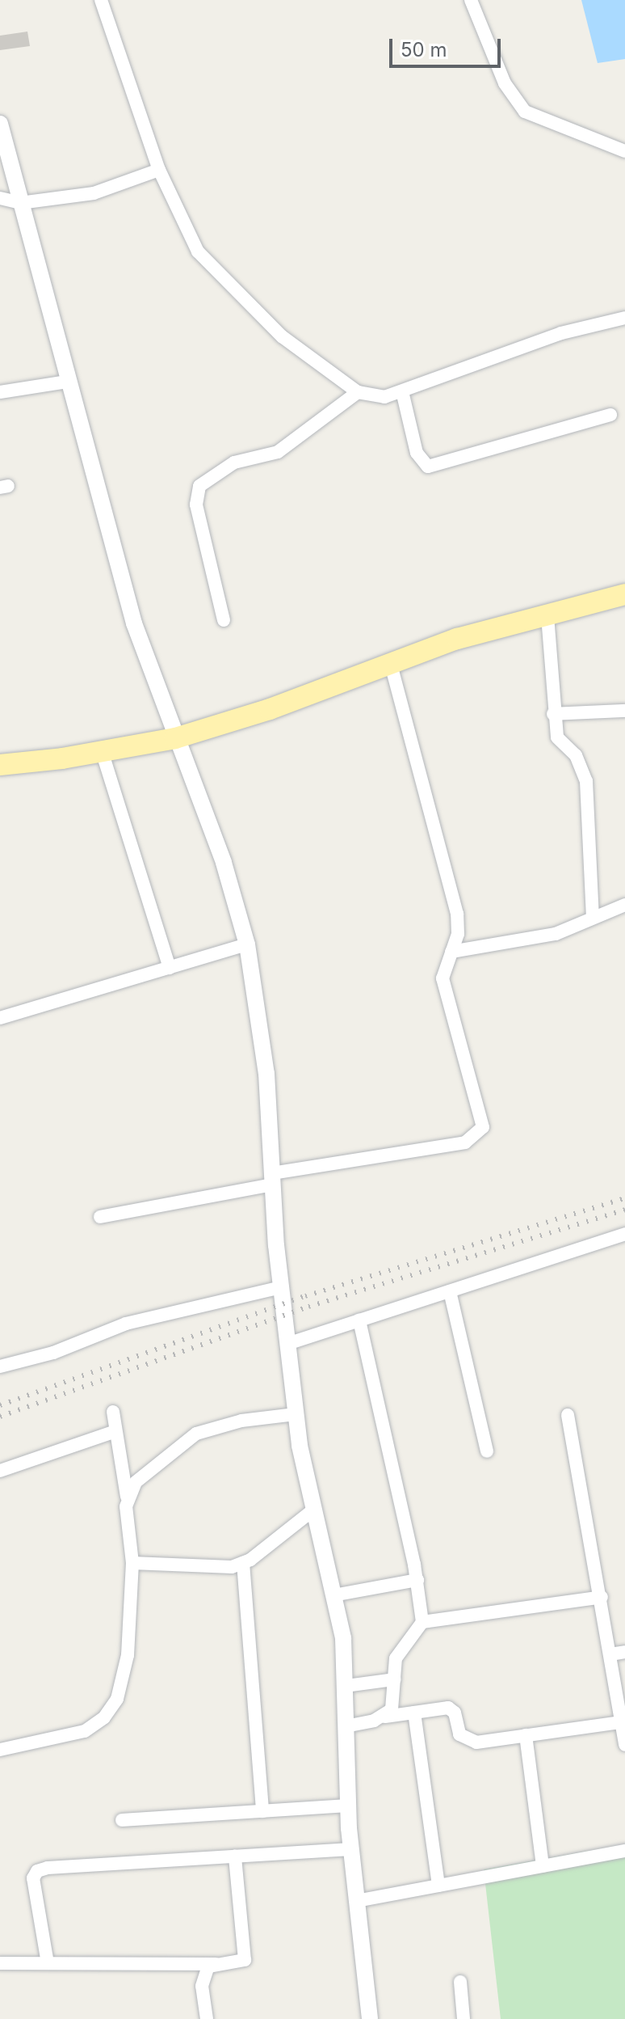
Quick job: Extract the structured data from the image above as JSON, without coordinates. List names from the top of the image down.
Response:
{
  "scale_bar": "50 m"
}
